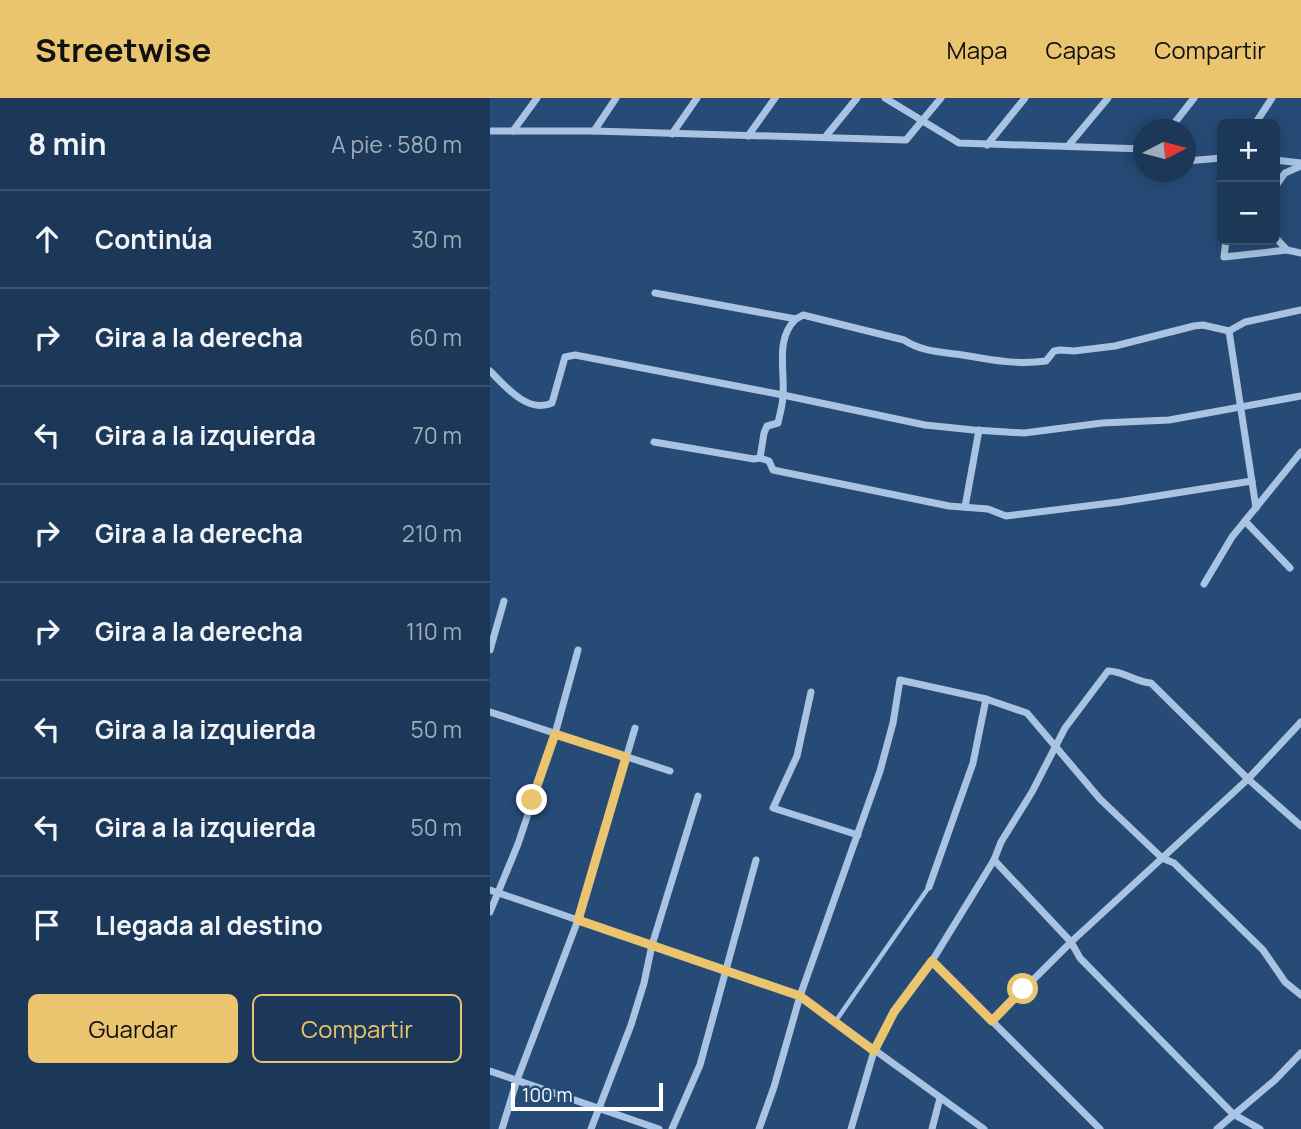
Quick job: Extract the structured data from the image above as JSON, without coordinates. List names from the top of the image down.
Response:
{
  "scale_bar": "100 m",
  "north": "right",
  "page": {
    "header": "Streetwise",
    "nav": ["Mapa", "Capas", "Compartir"],
    "heading": ["8 min", "A pie · 580 m"],
    "map_buttons": ["+", "−"],
    "list": [
      ["Continúa", "30 m"],
      ["Gira a la derecha", "60 m"],
      ["Gira a la izquierda", "70 m"],
      ["Gira a la derecha", "210 m"],
      ["Gira a la derecha", "110 m"],
      ["Gira a la izquierda", "50 m"],
      ["Gira a la izquierda", "50 m"],
      "Llegada al destino"
    ],
    "buttons": ["Guardar", "Compartir"],
    "scale": "100 m"
  }
}
